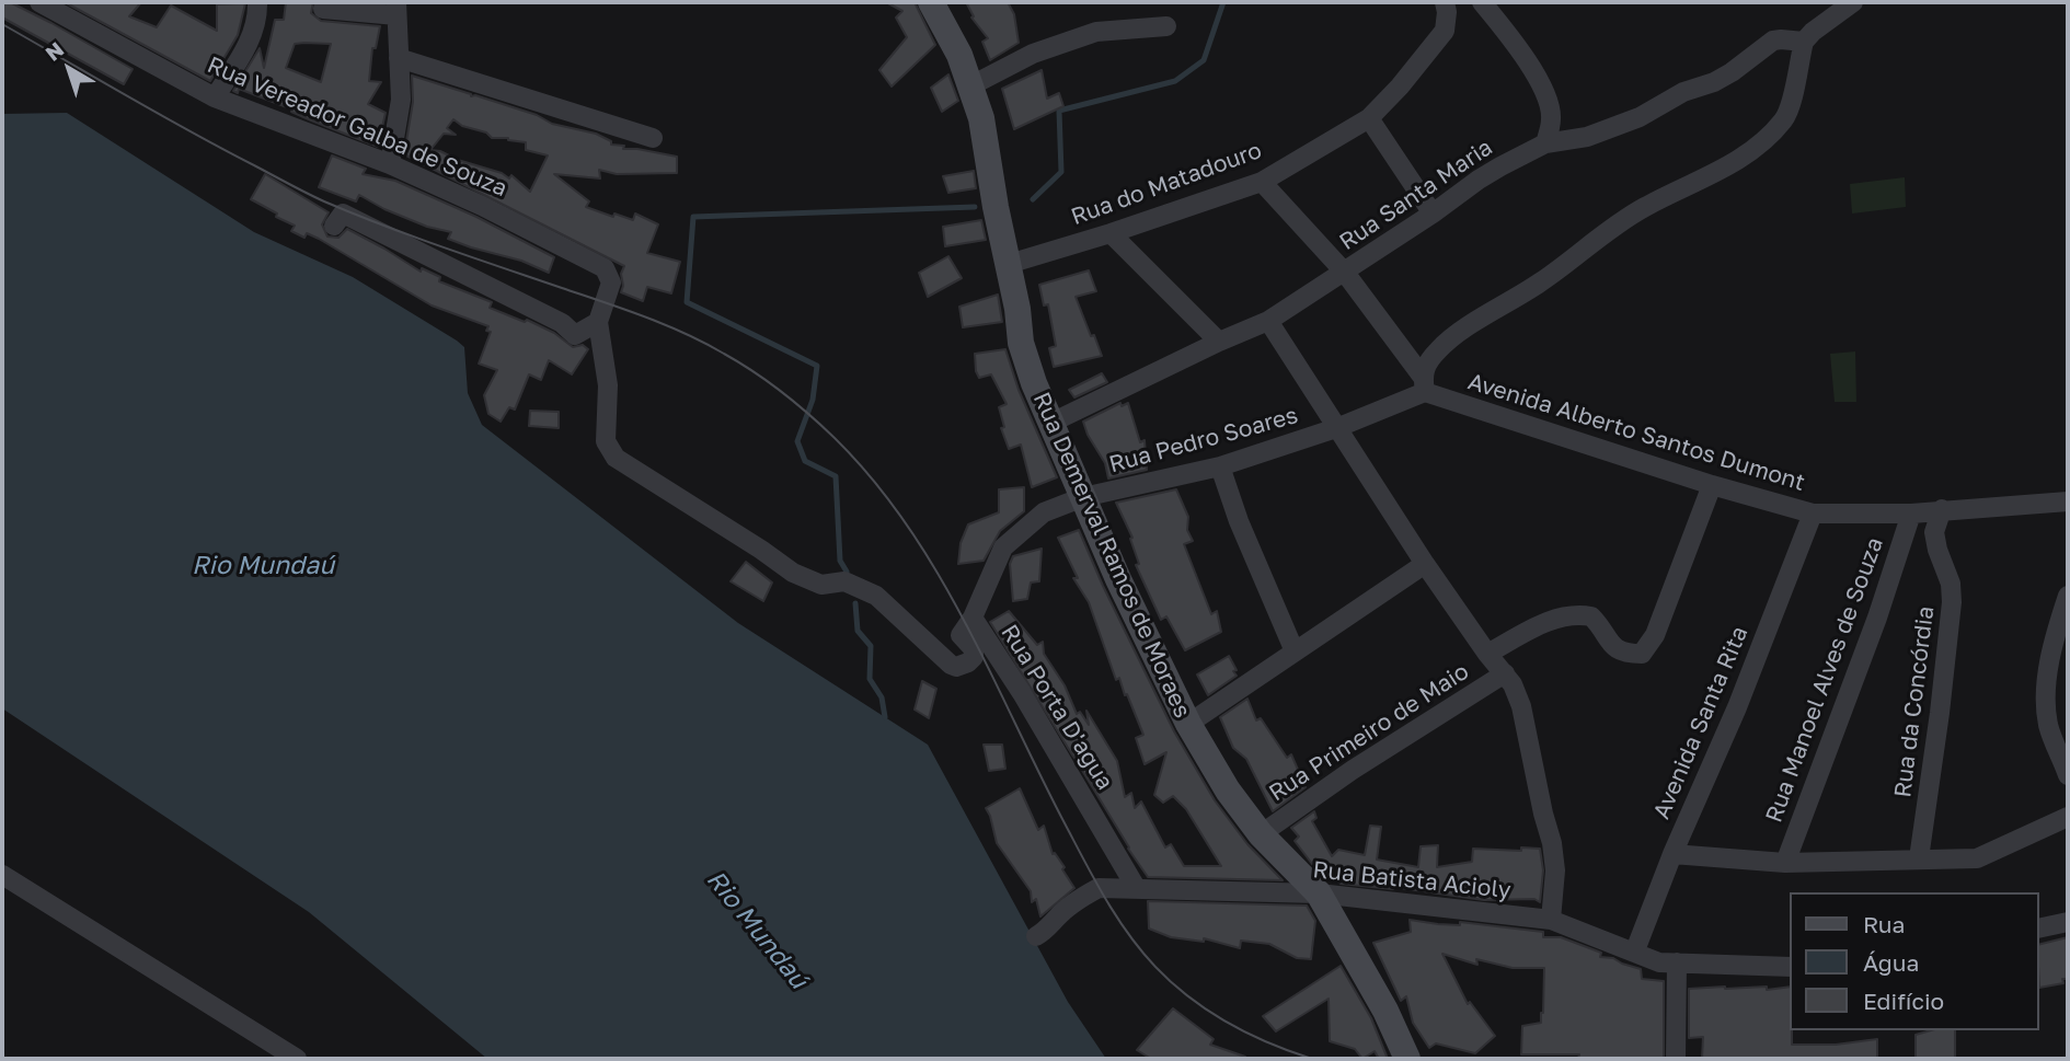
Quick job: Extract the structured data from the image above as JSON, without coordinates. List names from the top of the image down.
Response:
{
  "streets": {
    "street": [
      "Rua Vereador Galba de Souza",
      "Rua do Matadouro",
      "Rua Santa Maria",
      "Avenida Alberto Santos Dumont",
      "Rua Pedro Soares",
      "Rua Demerval Ramos de Moraes",
      "Rua Manoel Alves de Souza",
      "Rua da Concórdia",
      "Rua Porta D'agua",
      "Avenida Santa Rita",
      "Rua Primeiro de Maio",
      "Rua Batista Acioly"
    ]
  },
  "crossings": [
    ["Rua do Matadouro", "Rua Demerval Ramos de Moraes"],
    ["Rua Santa Maria", "Rua Demerval Ramos de Moraes"],
    ["Avenida Alberto Santos Dumont", "Rua Manoel Alves de Souza"],
    ["Avenida Alberto Santos Dumont", "Rua da Concórdia"],
    ["Avenida Alberto Santos Dumont", "Avenida Santa Rita"],
    ["Rua Pedro Soares", "Rua Demerval Ramos de Moraes"],
    ["Rua Pedro Soares", "Rua Porta D'agua"],
    ["Rua Demerval Ramos de Moraes", "Rua Primeiro de Maio"],
    ["Rua Demerval Ramos de Moraes", "Rua Batista Acioly"],
    ["Rua Porta D'agua", "Rua Batista Acioly"],
    ["Avenida Santa Rita", "Rua Batista Acioly"]
  ],
  "water": ["Rio Mundaú"],
  "legend": ["Rua", "Água", "Edifício"],
  "north": "top left"
}
